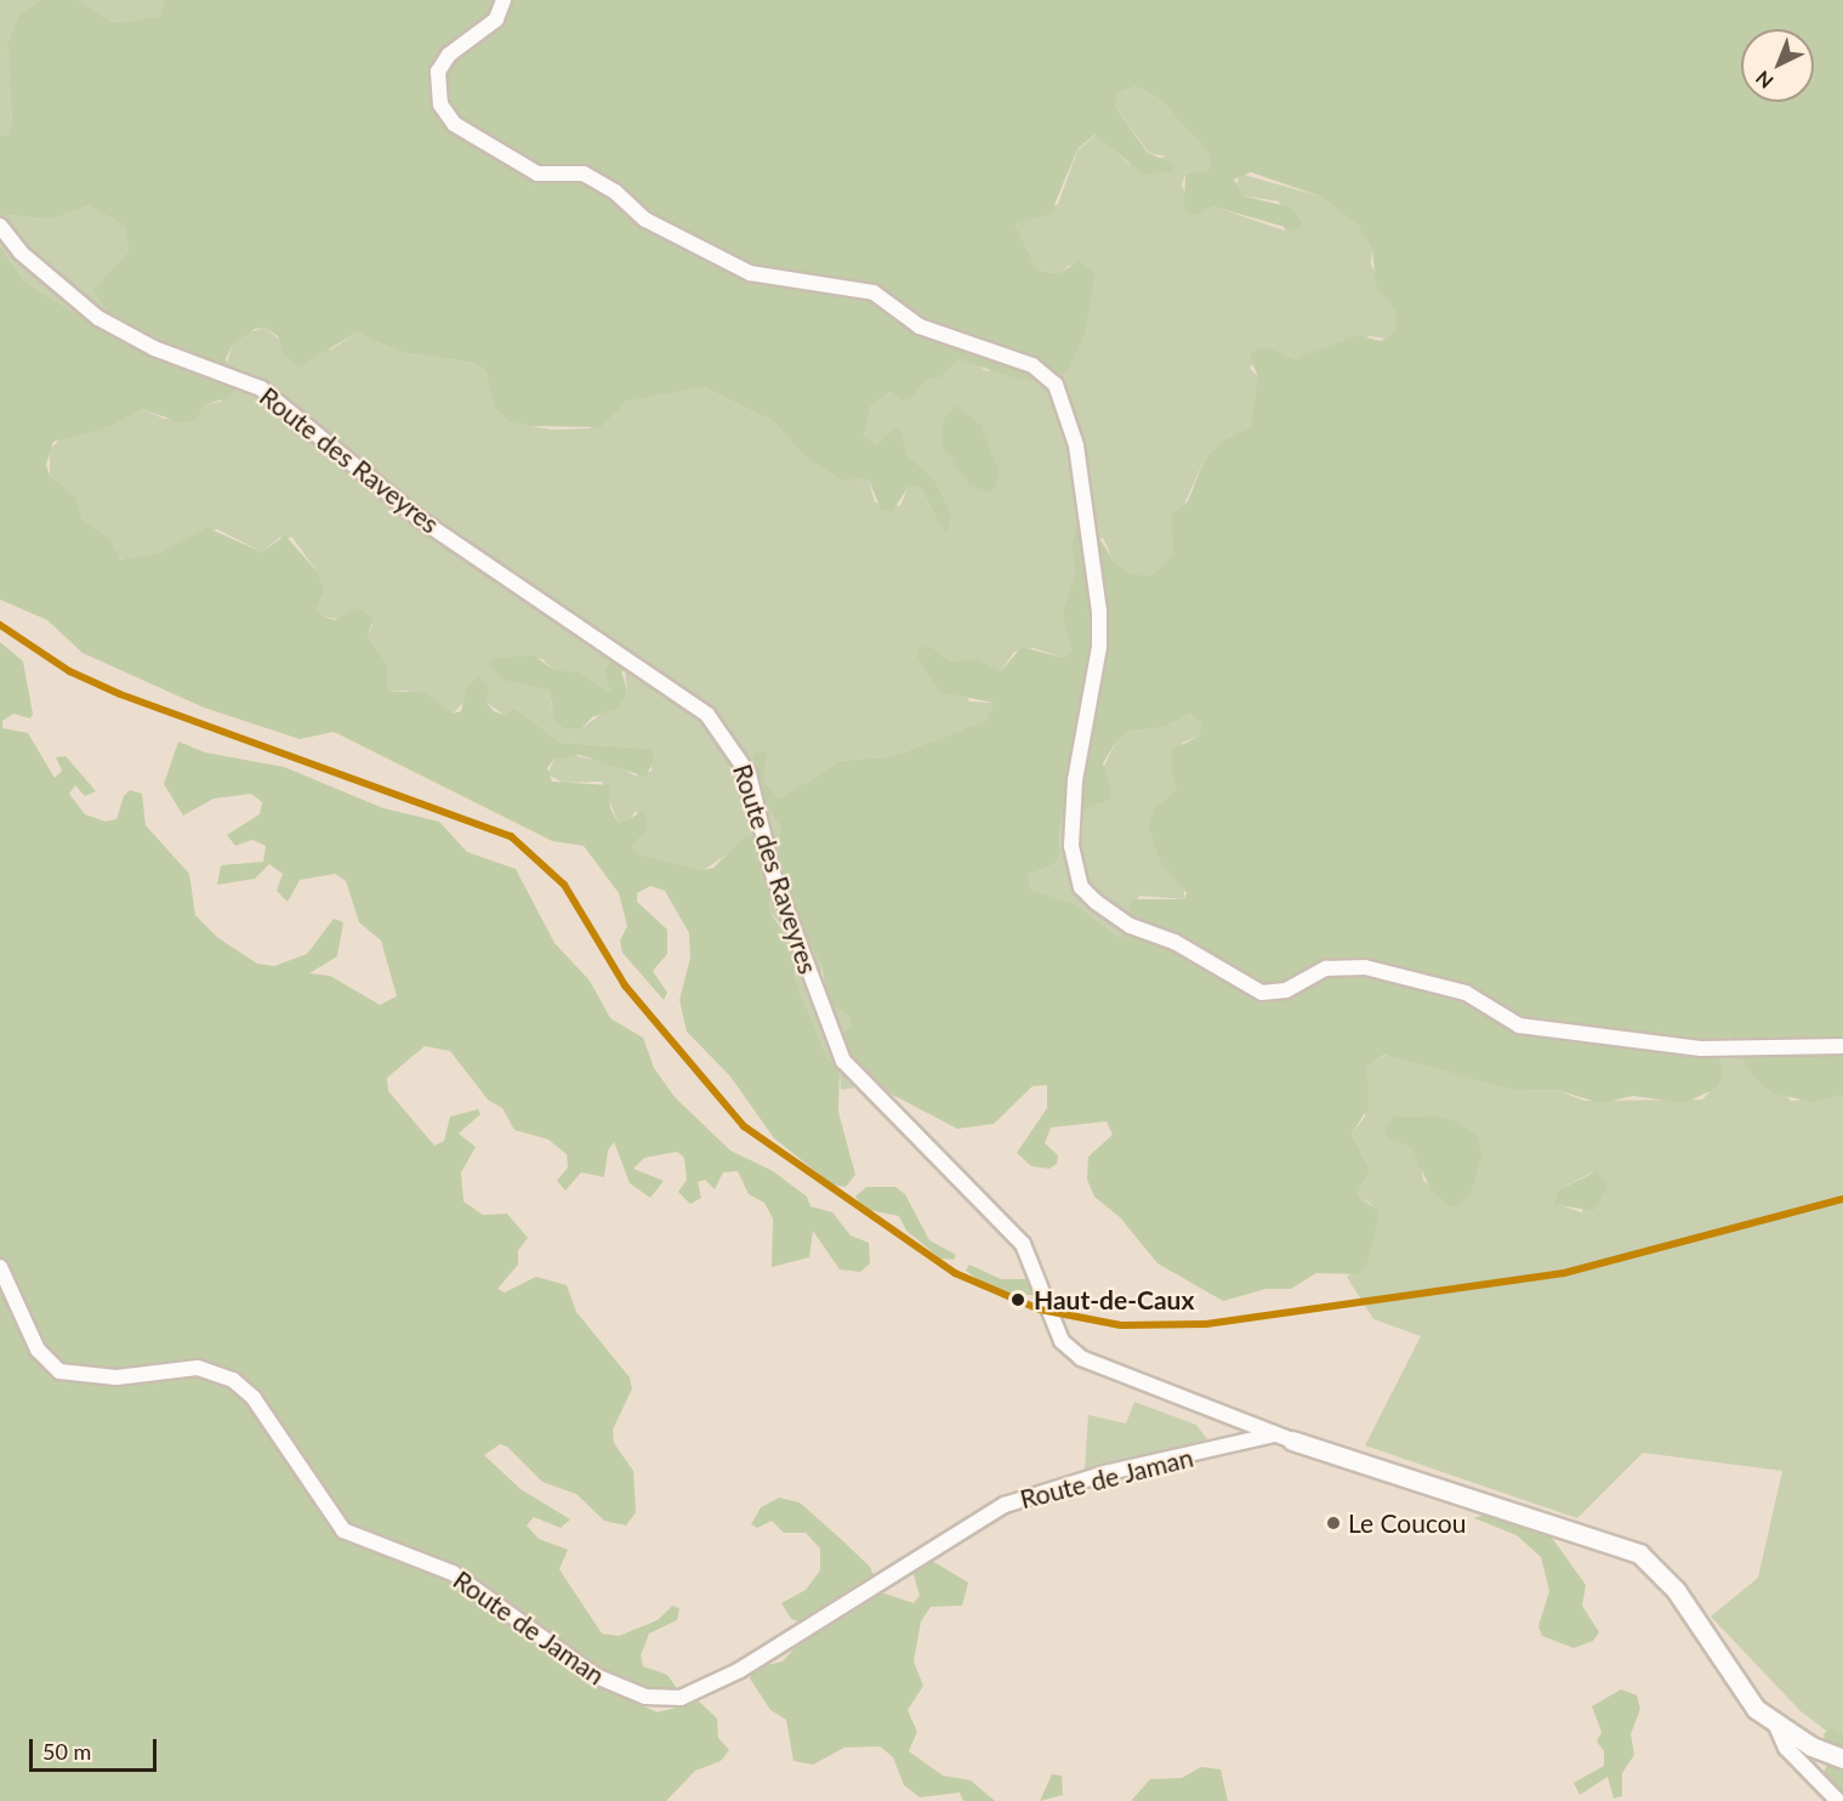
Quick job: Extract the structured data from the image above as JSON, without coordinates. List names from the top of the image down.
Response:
{
  "streets": {
    "street": ["Route des Raveyres", "Route de Jaman"]
  },
  "crossings": [
    ["Route des Raveyres", "Route de Jaman"]
  ],
  "places": ["Haut-de-Caux", "Le Coucou"],
  "scale_bar": "50 m",
  "north": "bottom left"
}
